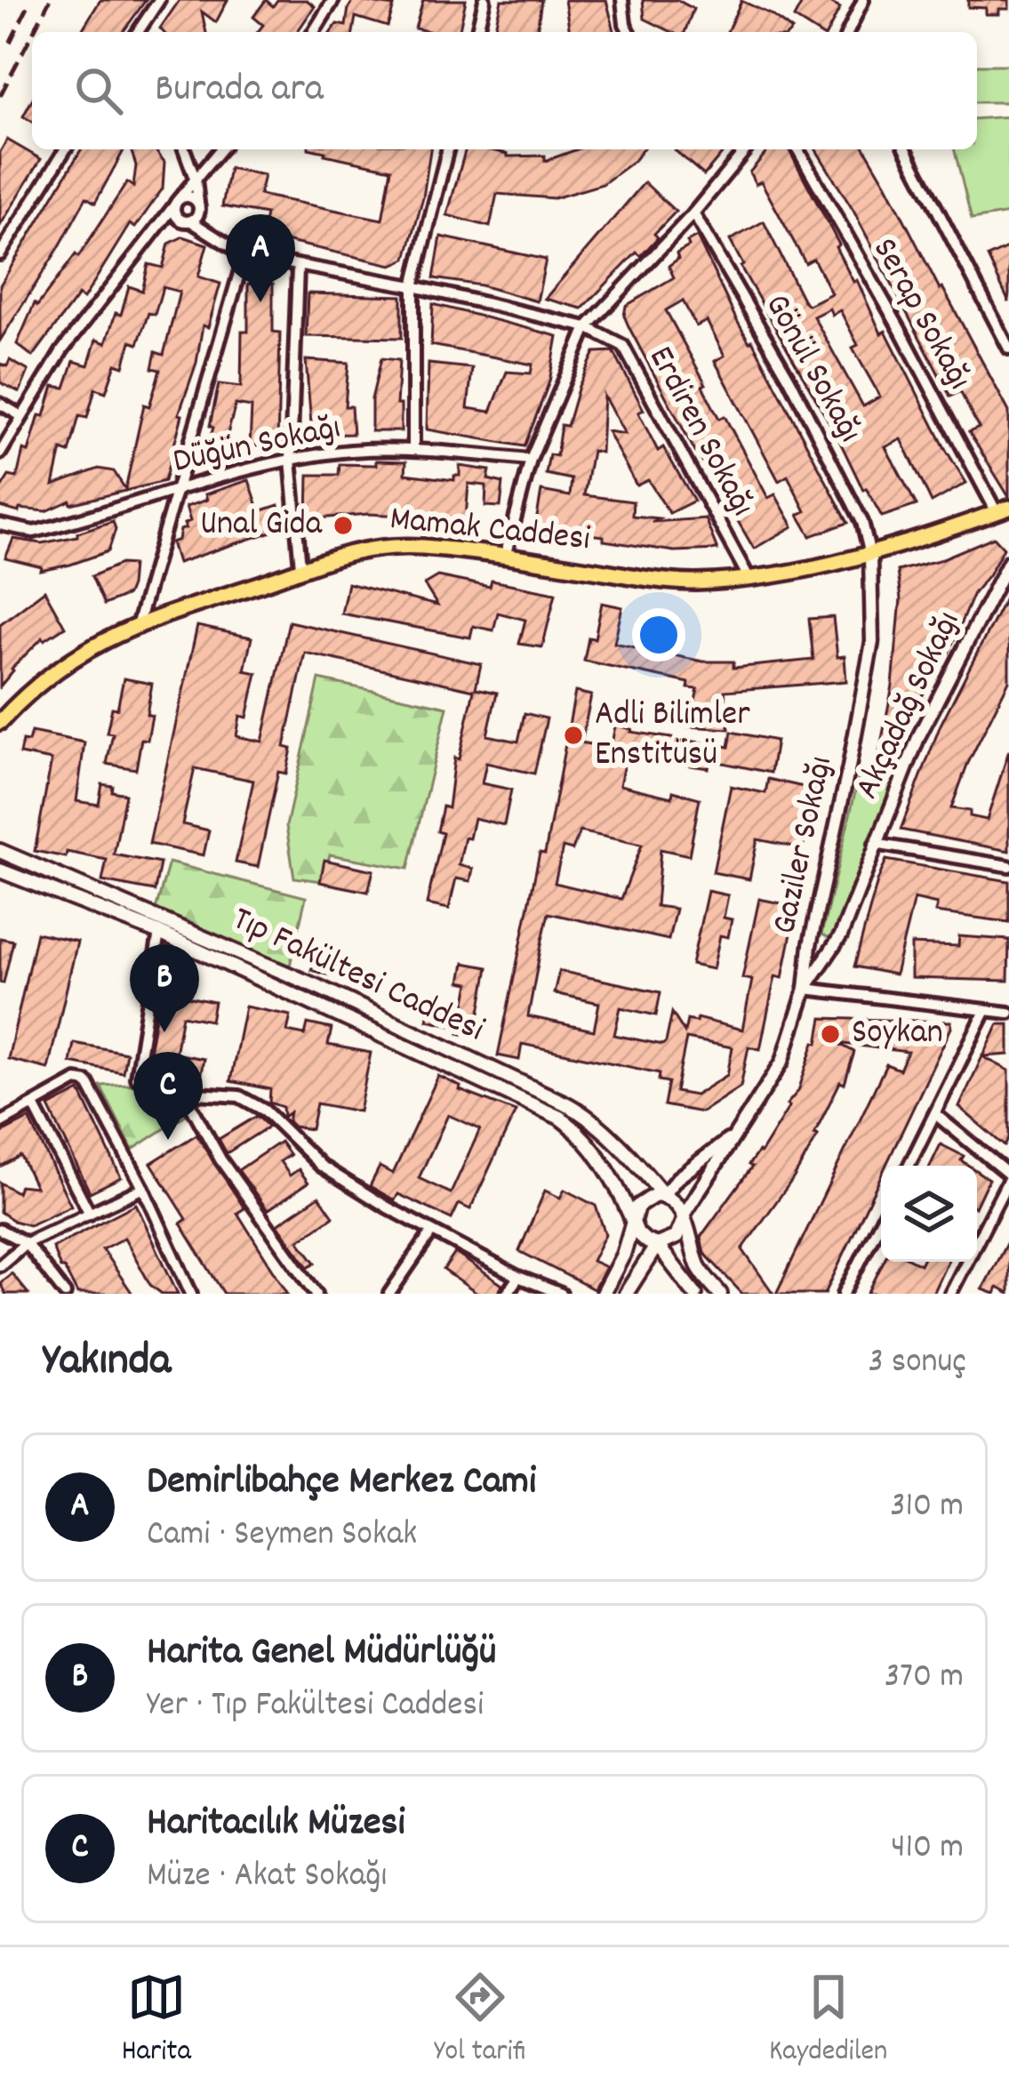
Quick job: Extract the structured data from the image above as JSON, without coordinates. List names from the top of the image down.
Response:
{
  "streets": {
    "main road": ["Mamak Caddesi", "Tıp Fakültesi Caddesi"],
    "street": [
      "Serap Sokağı",
      "Gönül Sokağı",
      "Erdiren Sokağı",
      "Düğün Sokağı",
      "Akçadağ Sokağı",
      "Gaziler Sokağı"
    ]
  },
  "crossings": [
    ["Serap Sokağı", "Mamak Caddesi"],
    ["Gönül Sokağı", "Mamak Caddesi"],
    ["Gönül Sokağı", "Gaziler Sokağı"],
    ["Erdiren Sokağı", "Mamak Caddesi"],
    ["Mamak Caddesi", "Gaziler Sokağı"],
    ["Akçadağ Sokağı", "Gaziler Sokağı"],
    ["Gaziler Sokağı", "Tıp Fakültesi Caddesi"]
  ],
  "places": ["Unal Gida", "Adli Bilimler Enstitüsü", "Soykan"],
  "page": {
    "search": "Burada ara",
    "pins": ["A", "B", "C"],
    "heading": ["Yakında", "3 sonuç"],
    "list": [
      {
        "mark": "A",
        "name": "Demirlibahçe Merkez Cami",
        "note": "Cami · Seymen Sokak",
        "value": "310 m"
      },
      {
        "mark": "B",
        "name": "Harita Genel Müdürlüğü",
        "note": "Yer · Tıp Fakültesi Caddesi",
        "value": "370 m"
      },
      {
        "mark": "C",
        "name": "Haritacılık Müzesi",
        "note": "Müze · Akat Sokağı",
        "value": "410 m"
      }
    ],
    "nav": ["Harita", "Yol tarifi", "Kaydedilen"]
  }
}
